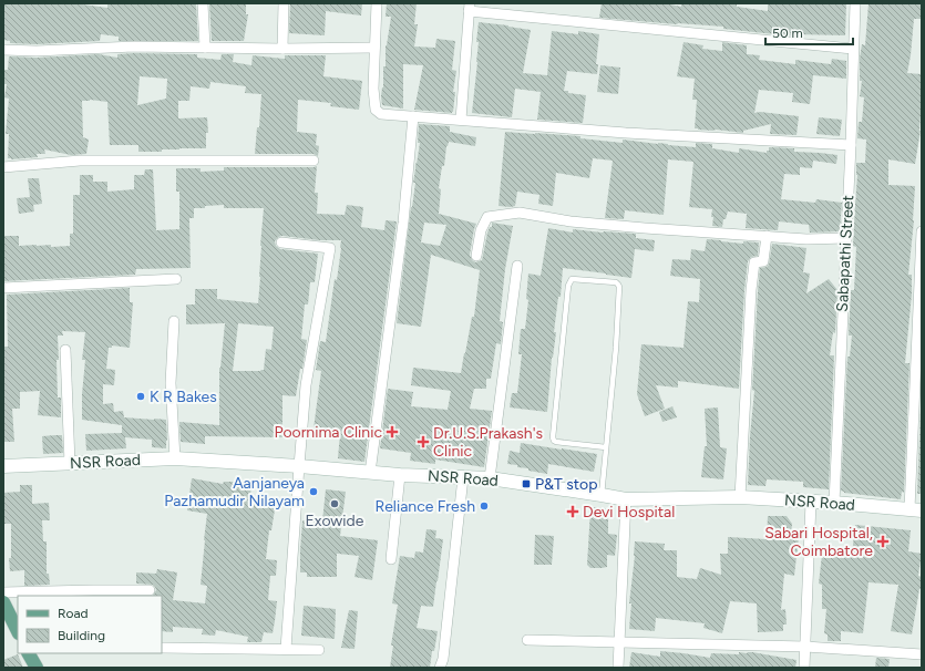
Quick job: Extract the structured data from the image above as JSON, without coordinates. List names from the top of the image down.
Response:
{
  "streets": {
    "main road": ["NSR Road"],
    "street": ["Sabapathi Street"]
  },
  "crossings": [
    ["Sabapathi Street", "NSR Road"]
  ],
  "places": {
    "other": [
      "K R Bakes",
      "Aanjaneya Pazhamudir Nilayam",
      "Exowide",
      "Reliance Fresh"
    ],
    "health": [
      "Poornima Clinic",
      "Dr.U.S.Prakash's Clinic",
      "Devi Hospital",
      "Sabari Hospital, Coimbatore"
    ],
    "transit": ["P&T stop"]
  },
  "legend": ["Road", "Building"],
  "scale_bar": "50 m"
}
